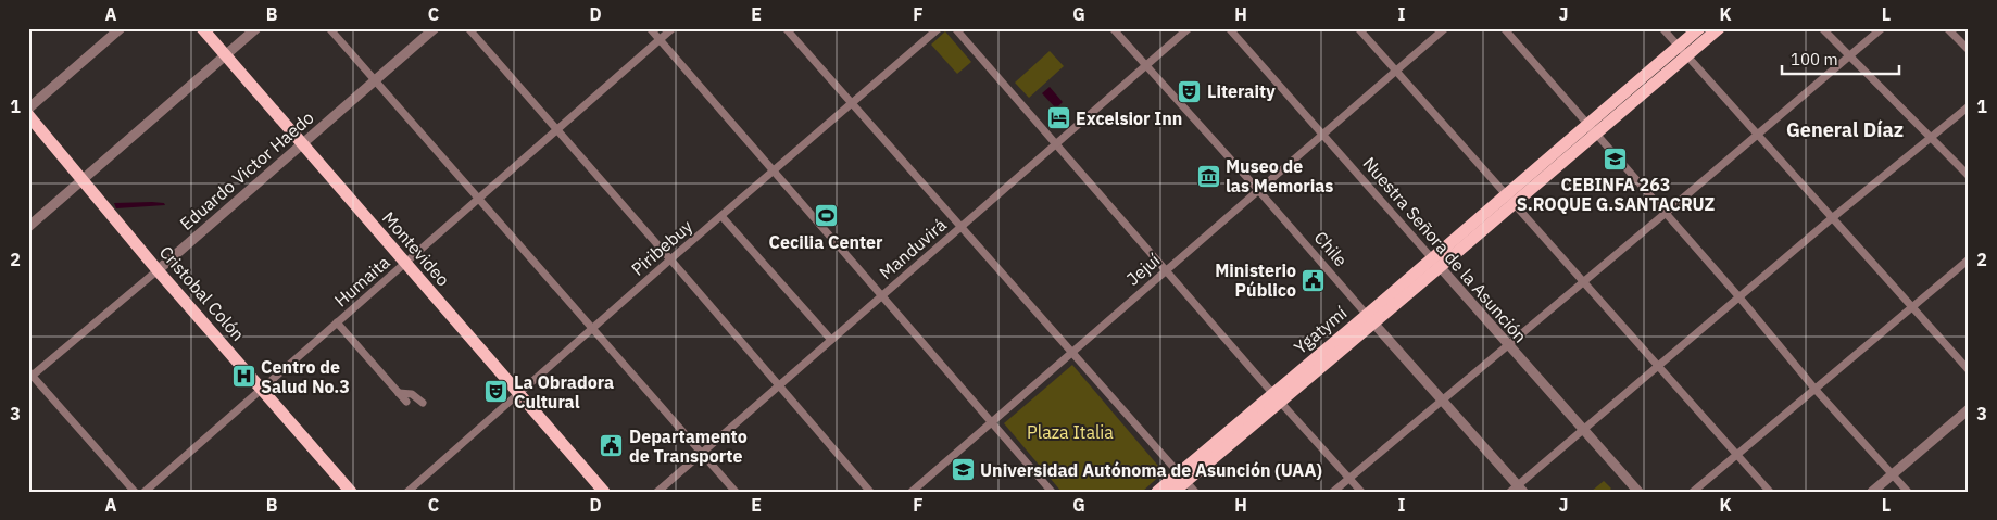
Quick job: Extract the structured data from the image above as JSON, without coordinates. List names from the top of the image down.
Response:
{
  "streets": {
    "main road": ["Montevideo", "Cristobal Colón", "Ygatymí"],
    "street": [
      "Eduardo Victor Haedo",
      "Piribebuy",
      "Manduvirá",
      "Chile",
      "Nuestra Señora de la Asunción",
      "Jejuí",
      "Humaita"
    ]
  },
  "crossings": [
    ["Eduardo Victor Haedo", "Montevideo"],
    ["Eduardo Victor Haedo", "Cristobal Colón"],
    ["Piribebuy", "Montevideo"],
    ["Montevideo", "Humaita"],
    ["Manduvirá", "Chile"],
    ["Chile", "Jejuí"],
    ["Chile", "Ygatymí"],
    ["Nuestra Señora de la Asunción", "Jejuí"],
    ["Nuestra Señora de la Asunción", "Ygatymí"],
    ["Humaita", "Cristobal Colón"]
  ],
  "districts": ["General Díaz"],
  "parks": ["Plaza Italia"],
  "places": {
    "theatre": ["Literaity", "La Obradora Cultural"],
    "hotel": ["Excelsior Inn"],
    "school or university": ["CEBINFA 263 S.ROQUE G.SANTACRUZ", "Universidad Autónoma de Asunción (UAA)"],
    "museum": ["Museo de las Memorias"],
    "sports": ["Cecilia Center"],
    "public building": ["Ministerio Público", "Departamento de Transporte"],
    "hospital": ["Centro de Salud No.3"]
  },
  "scale_bar": "100 m",
  "grid": {
    "columns": [
      "A",
      "B",
      "C",
      "D",
      "E",
      "F",
      "G",
      "H",
      "I",
      "J",
      "K",
      "L"
    ],
    "rows": ["1", "2", "3"]
  }
}
